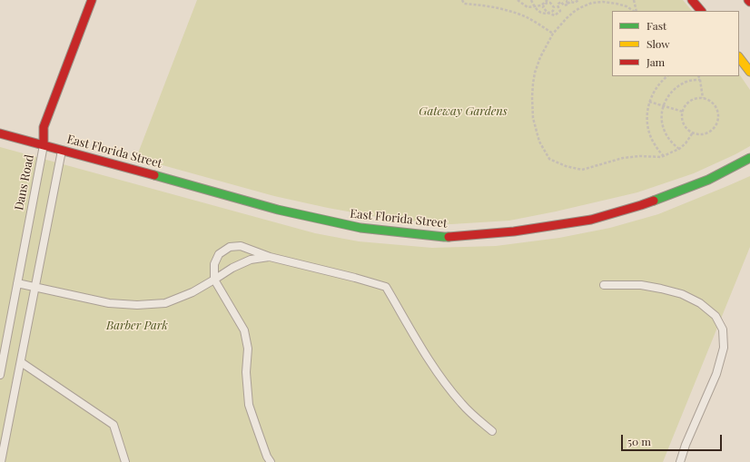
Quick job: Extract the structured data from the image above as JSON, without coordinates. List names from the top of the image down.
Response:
{
  "streets": {
    "main road": ["East Florida Street", "Dans Road"]
  },
  "crossings": [
    ["East Florida Street", "Dans Road"]
  ],
  "parks": ["Gateway Gardens", "Barber Park"],
  "legend": ["Fast", "Slow", "Jam"],
  "scale_bar": "50 m"
}
